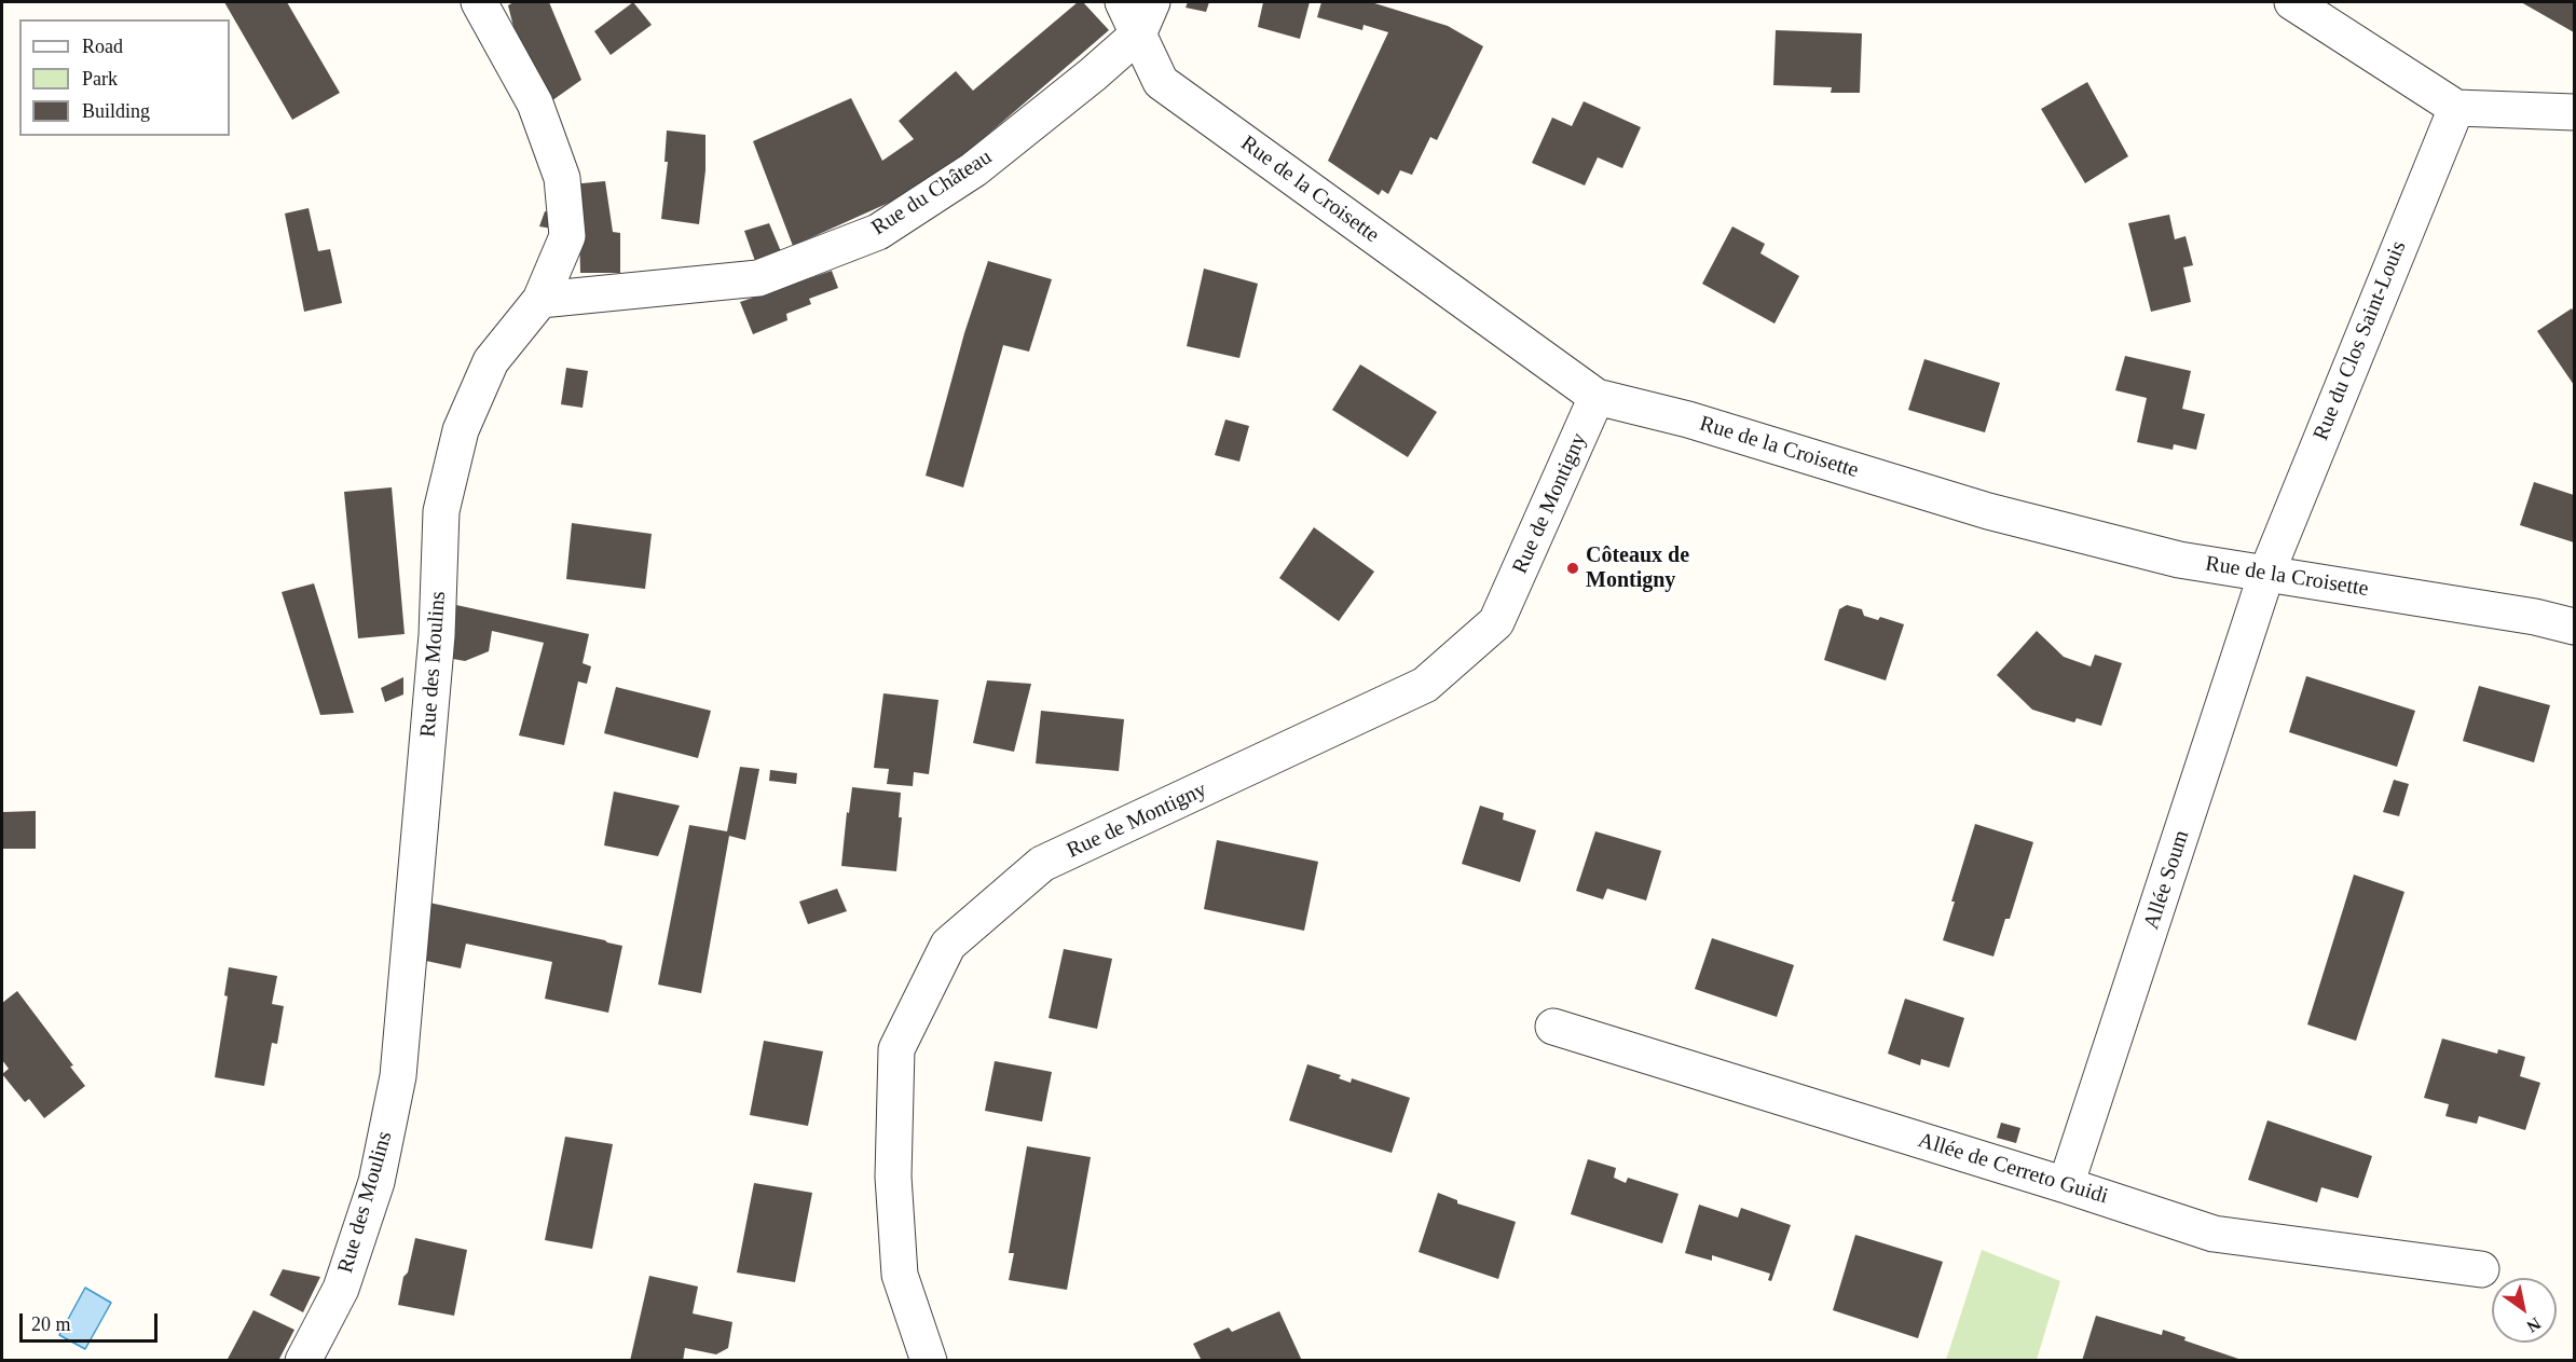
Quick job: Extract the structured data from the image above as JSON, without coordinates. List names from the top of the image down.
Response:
{
  "streets": {
    "street": [
      "Rue de la Croisette",
      "Rue du Château",
      "Rue du Clos Saint-Louis",
      "Rue de Montigny",
      "Rue des Moulins",
      "Allée Soum",
      "Allée de Cerreto Guidi"
    ]
  },
  "crossings": [
    ["Rue de la Croisette", "Rue du Château"],
    ["Rue de la Croisette", "Rue du Clos Saint-Louis"],
    ["Rue de la Croisette", "Rue de Montigny"],
    ["Rue de la Croisette", "Allée Soum"],
    ["Rue du Château", "Rue des Moulins"],
    ["Rue du Clos Saint-Louis", "Allée Soum"],
    ["Allée Soum", "Allée de Cerreto Guidi"]
  ],
  "places": ["Côteaux de Montigny"],
  "legend": ["Road", "Park", "Building"],
  "scale_bar": "20 m",
  "north": "bottom right"
}
